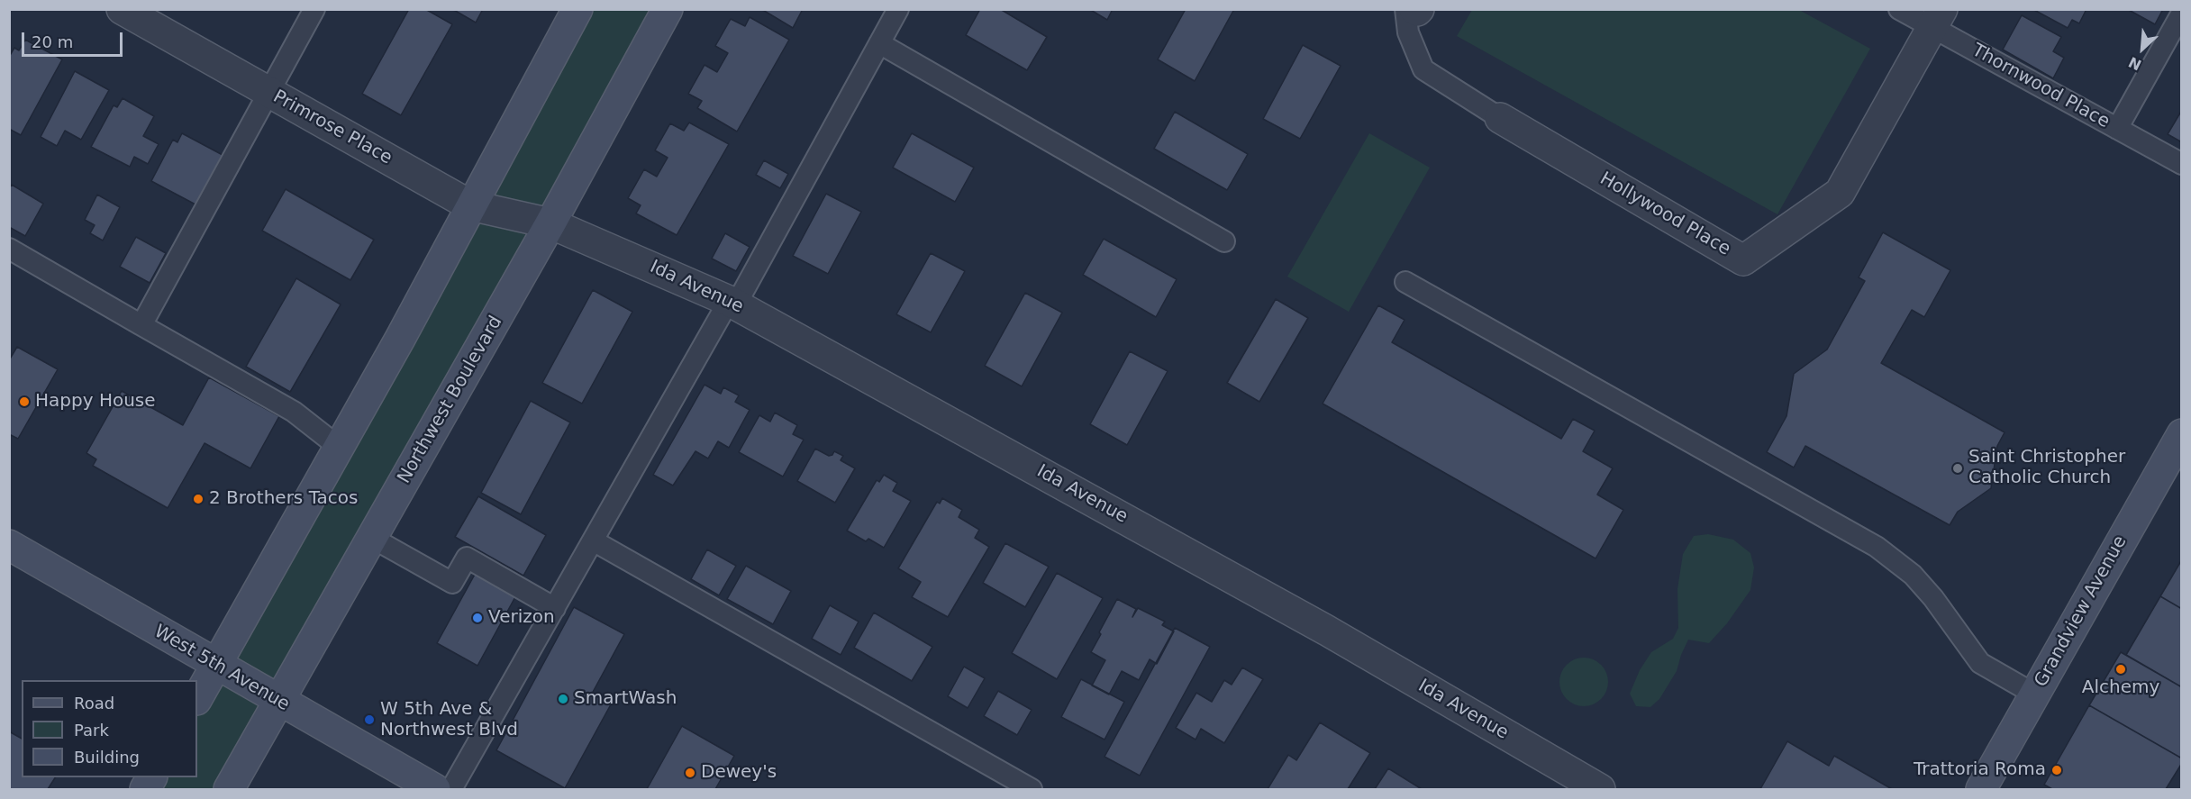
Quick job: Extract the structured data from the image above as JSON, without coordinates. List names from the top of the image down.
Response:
{
  "streets": {
    "main road": ["Northwest Boulevard", "Grandview Avenue", "West 5th Avenue"],
    "street": ["Primrose Place", "Hollywood Place", "Ida Avenue"],
    "lane": ["Thornwood Place"]
  },
  "crossings": [
    ["Thornwood Place", "Hollywood Place"],
    ["Primrose Place", "Ida Avenue"],
    ["Primrose Place", "Northwest Boulevard"],
    ["Ida Avenue", "Northwest Boulevard"],
    ["Northwest Boulevard", "West 5th Avenue"]
  ],
  "places": [
    "Happy House",
    "Saint Christopher Catholic Church",
    "2 Brothers Tacos",
    "Verizon",
    "Alchemy",
    "SmartWash",
    "W 5th Ave & Northwest Blvd",
    "Trattoria Roma",
    "Dewey's"
  ],
  "legend": ["Road", "Park", "Building"],
  "scale_bar": "20 m",
  "north": "bottom left"
}
